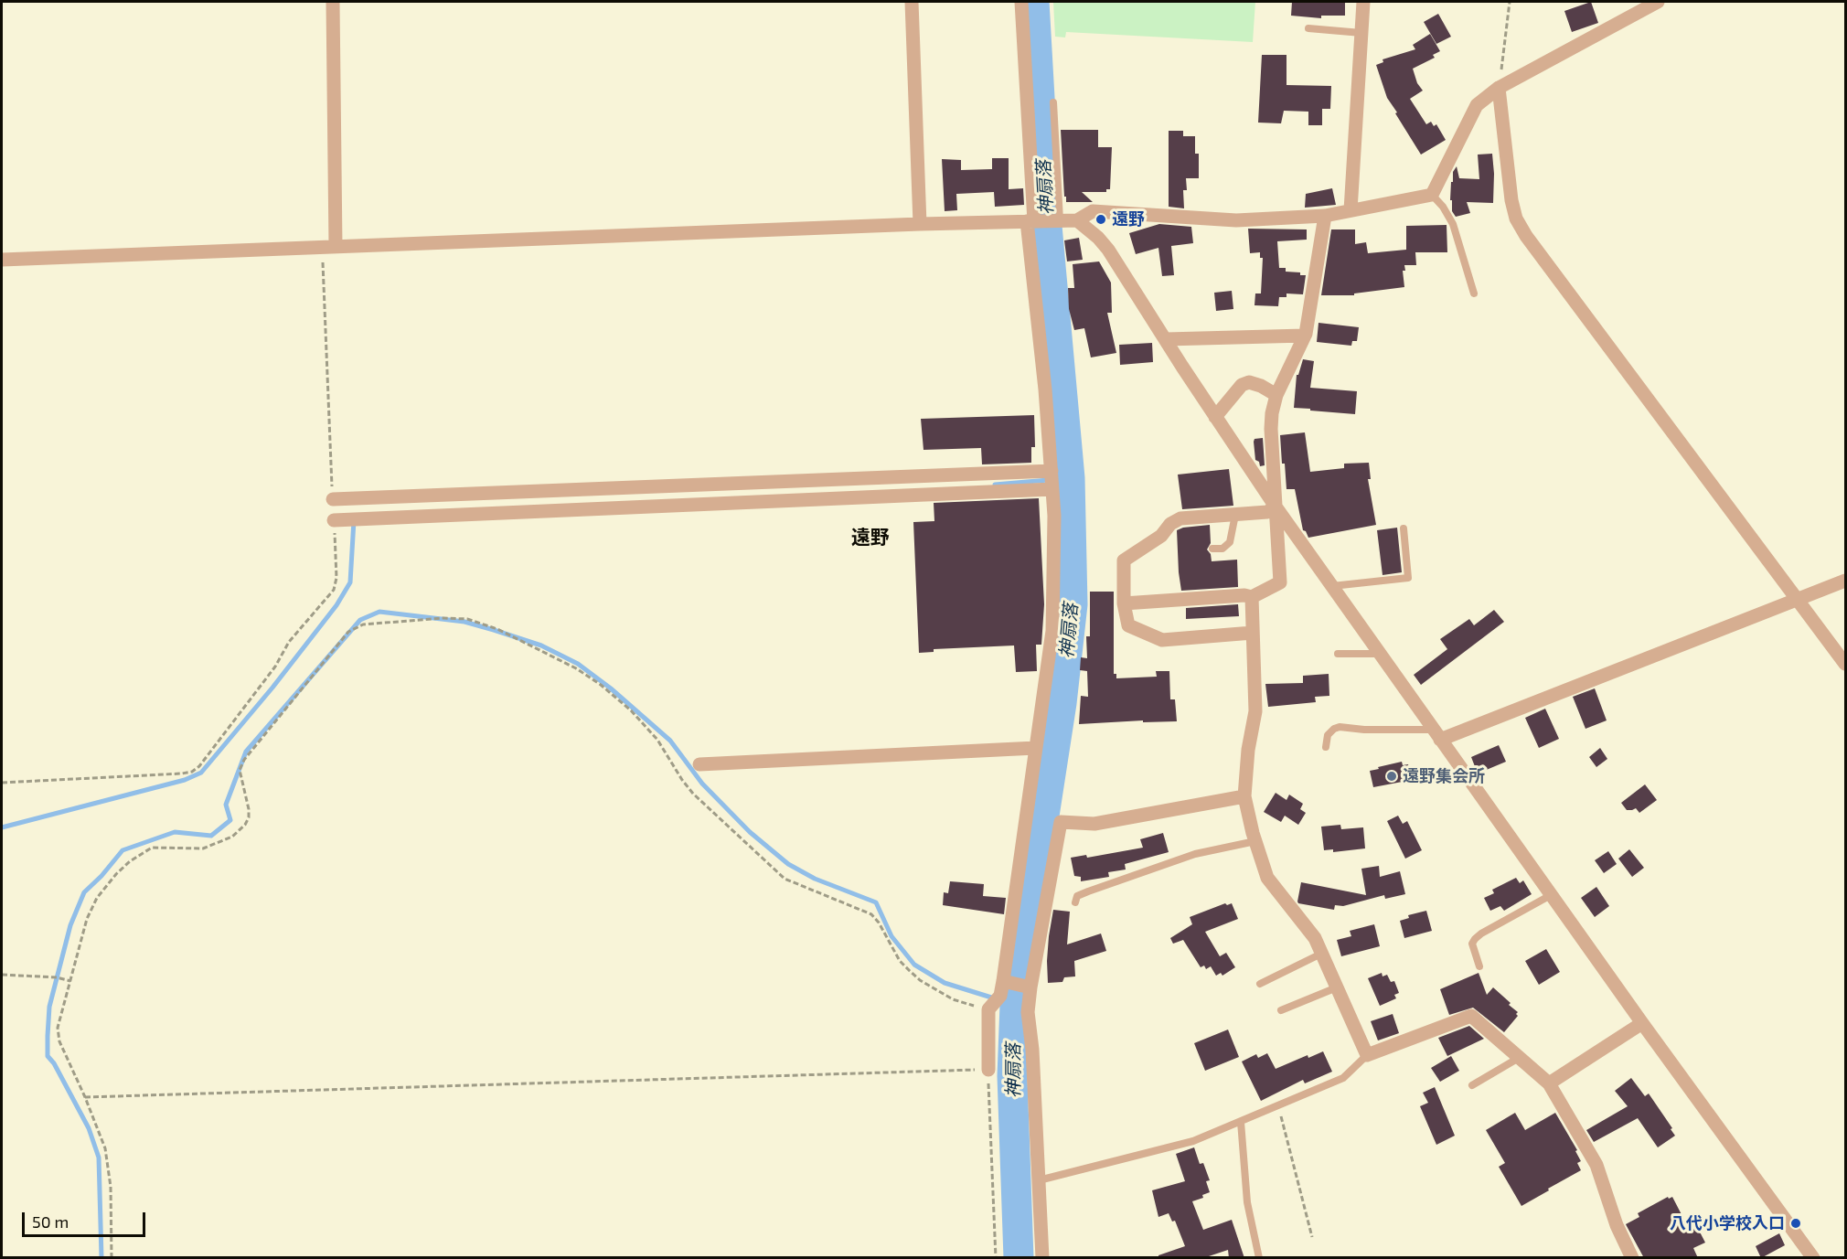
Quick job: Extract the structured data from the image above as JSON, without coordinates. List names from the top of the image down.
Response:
{
  "districts": ["遠野"],
  "water": ["神扇落"],
  "places": ["遠野", "遠野集会所", "八代小学校入口"],
  "scale_bar": "50 m"
}
